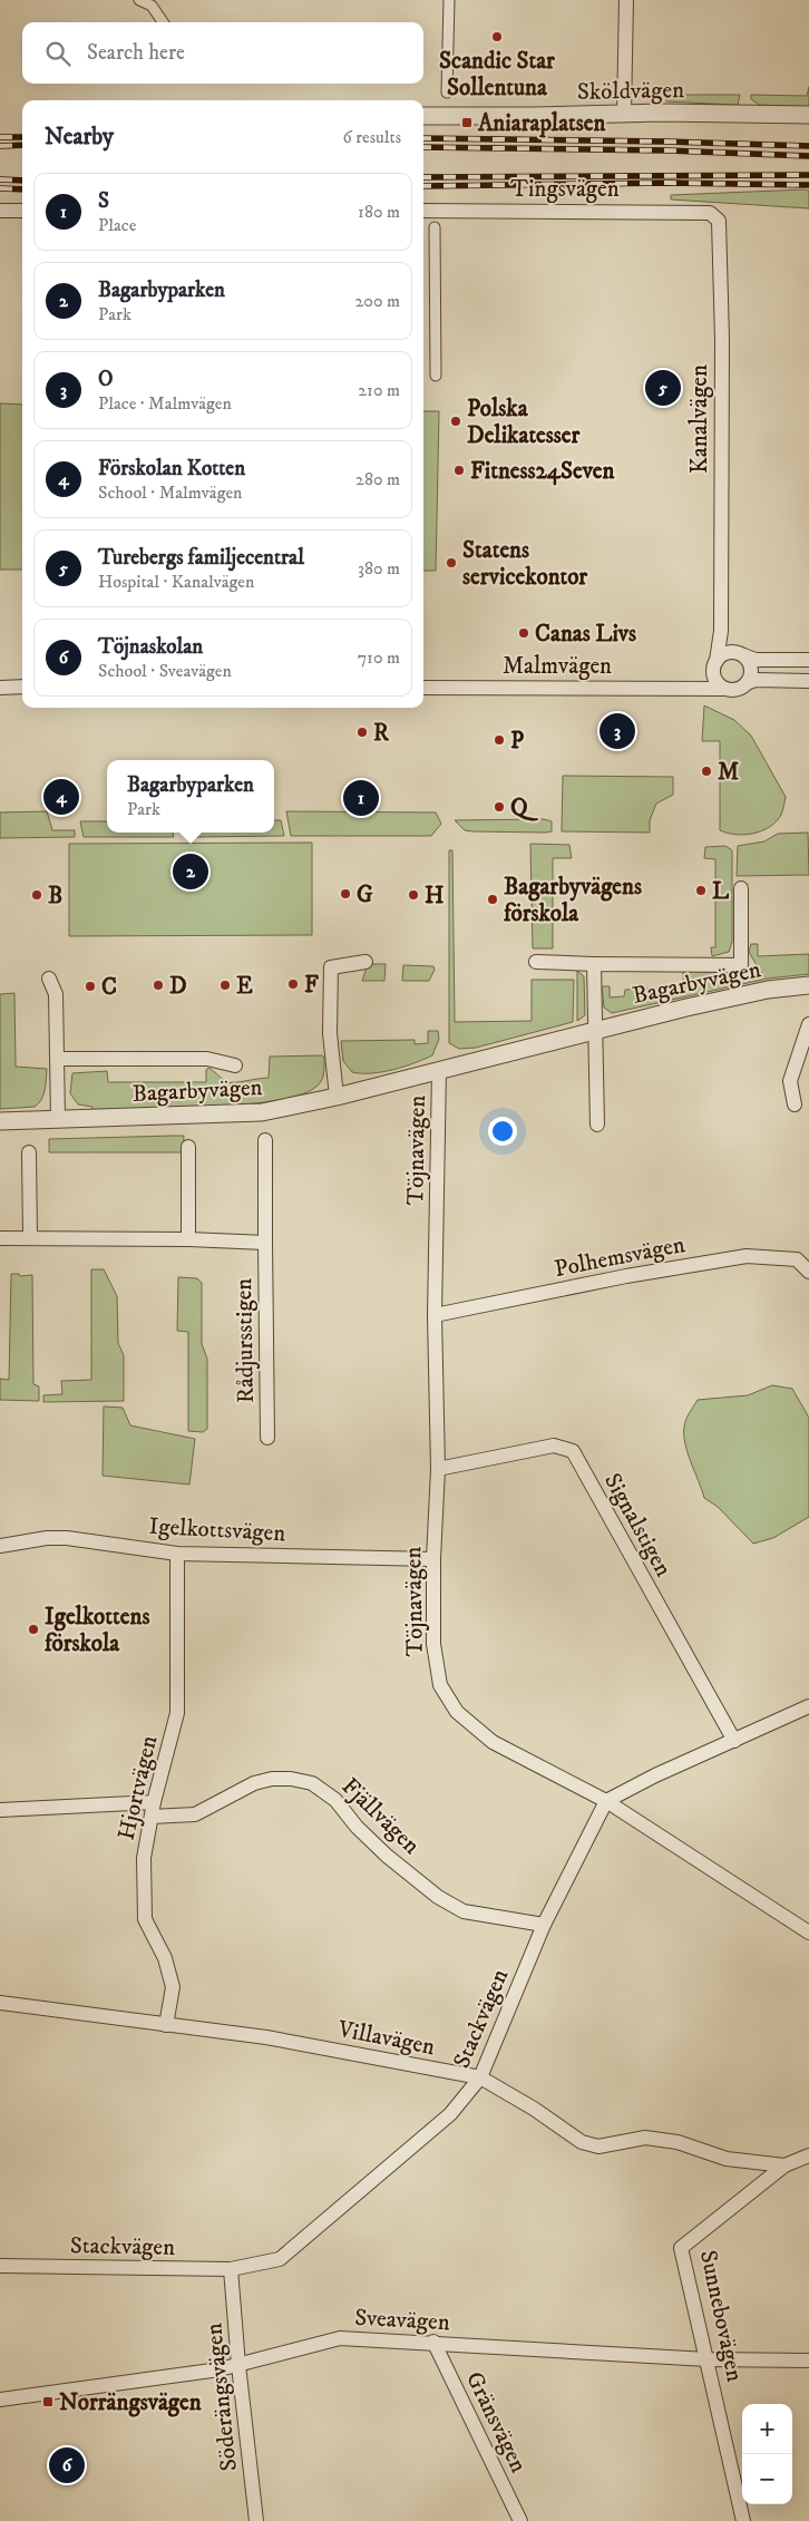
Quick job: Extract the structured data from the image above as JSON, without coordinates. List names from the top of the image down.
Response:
{
  "streets": {
    "street": [
      "Sköldvägen",
      "Tingsvägen",
      "Kanalvägen",
      "Malmvägen",
      "Bagarbyvägen",
      "Töjnavägen",
      "Polhemsvägen",
      "Rådjursstigen",
      "Signalstigen",
      "Igelkottsvägen",
      "Hjortvägen",
      "Fjällvägen",
      "Stackvägen",
      "Villavägen",
      "Sunnebovägen",
      "Sveavägen",
      "Söderängsvägen",
      "Gränsvägen"
    ]
  },
  "crossings": [
    ["Tingsvägen", "Kanalvägen"],
    ["Kanalvägen", "Malmvägen"],
    ["Bagarbyvägen", "Töjnavägen"],
    ["Töjnavägen", "Polhemsvägen"],
    ["Töjnavägen", "Signalstigen"],
    ["Töjnavägen", "Igelkottsvägen"],
    ["Töjnavägen", "Stackvägen"],
    ["Igelkottsvägen", "Hjortvägen"],
    ["Hjortvägen", "Fjällvägen"],
    ["Hjortvägen", "Villavägen"],
    ["Fjällvägen", "Stackvägen"],
    ["Stackvägen", "Villavägen"],
    ["Stackvägen", "Söderängsvägen"],
    ["Villavägen", "Sunnebovägen"],
    ["Sunnebovägen", "Sveavägen"],
    ["Sveavägen", "Söderängsvägen"],
    ["Sveavägen", "Gränsvägen"]
  ],
  "places": {
    "other": [
      "Scandic Star Sollentuna",
      "Polska Delikatesser",
      "Fitness24Seven",
      "Statens servicekontor",
      "Canas Livs",
      "R",
      "P",
      "M",
      "Q",
      "L",
      "G",
      "B",
      "H",
      "Bagarbyvägens förskola",
      "F",
      "D",
      "E",
      "C",
      "Igelkottens förskola"
    ],
    "transit": ["Aniaraplatsen", "Norrängsvägen"]
  },
  "page": {
    "search": "Search here",
    "heading": ["Nearby", "6 results"],
    "list": [
      {
        "mark": "1",
        "name": "S",
        "note": "Place",
        "value": "180 m"
      },
      {
        "mark": "2",
        "name": "Bagarbyparken",
        "note": "Park",
        "value": "200 m"
      },
      {
        "mark": "3",
        "name": "O",
        "note": "Place · Malmvägen",
        "value": "210 m"
      },
      {
        "mark": "4",
        "name": "Förskolan Kotten",
        "note": "School · Malmvägen",
        "value": "280 m"
      },
      {
        "mark": "5",
        "name": "Turebergs familjecentral",
        "note": "Hospital · Kanalvägen",
        "value": "380 m"
      },
      {
        "mark": "6",
        "name": "Töjnaskolan",
        "note": "School · Sveavägen",
        "value": "710 m"
      }
    ],
    "pins": [
      "5",
      "3",
      "4",
      "1",
      "2",
      "6"
    ],
    "popup": ["Bagarbyparken", "Park"],
    "map_buttons": ["+", "−"]
  }
}
